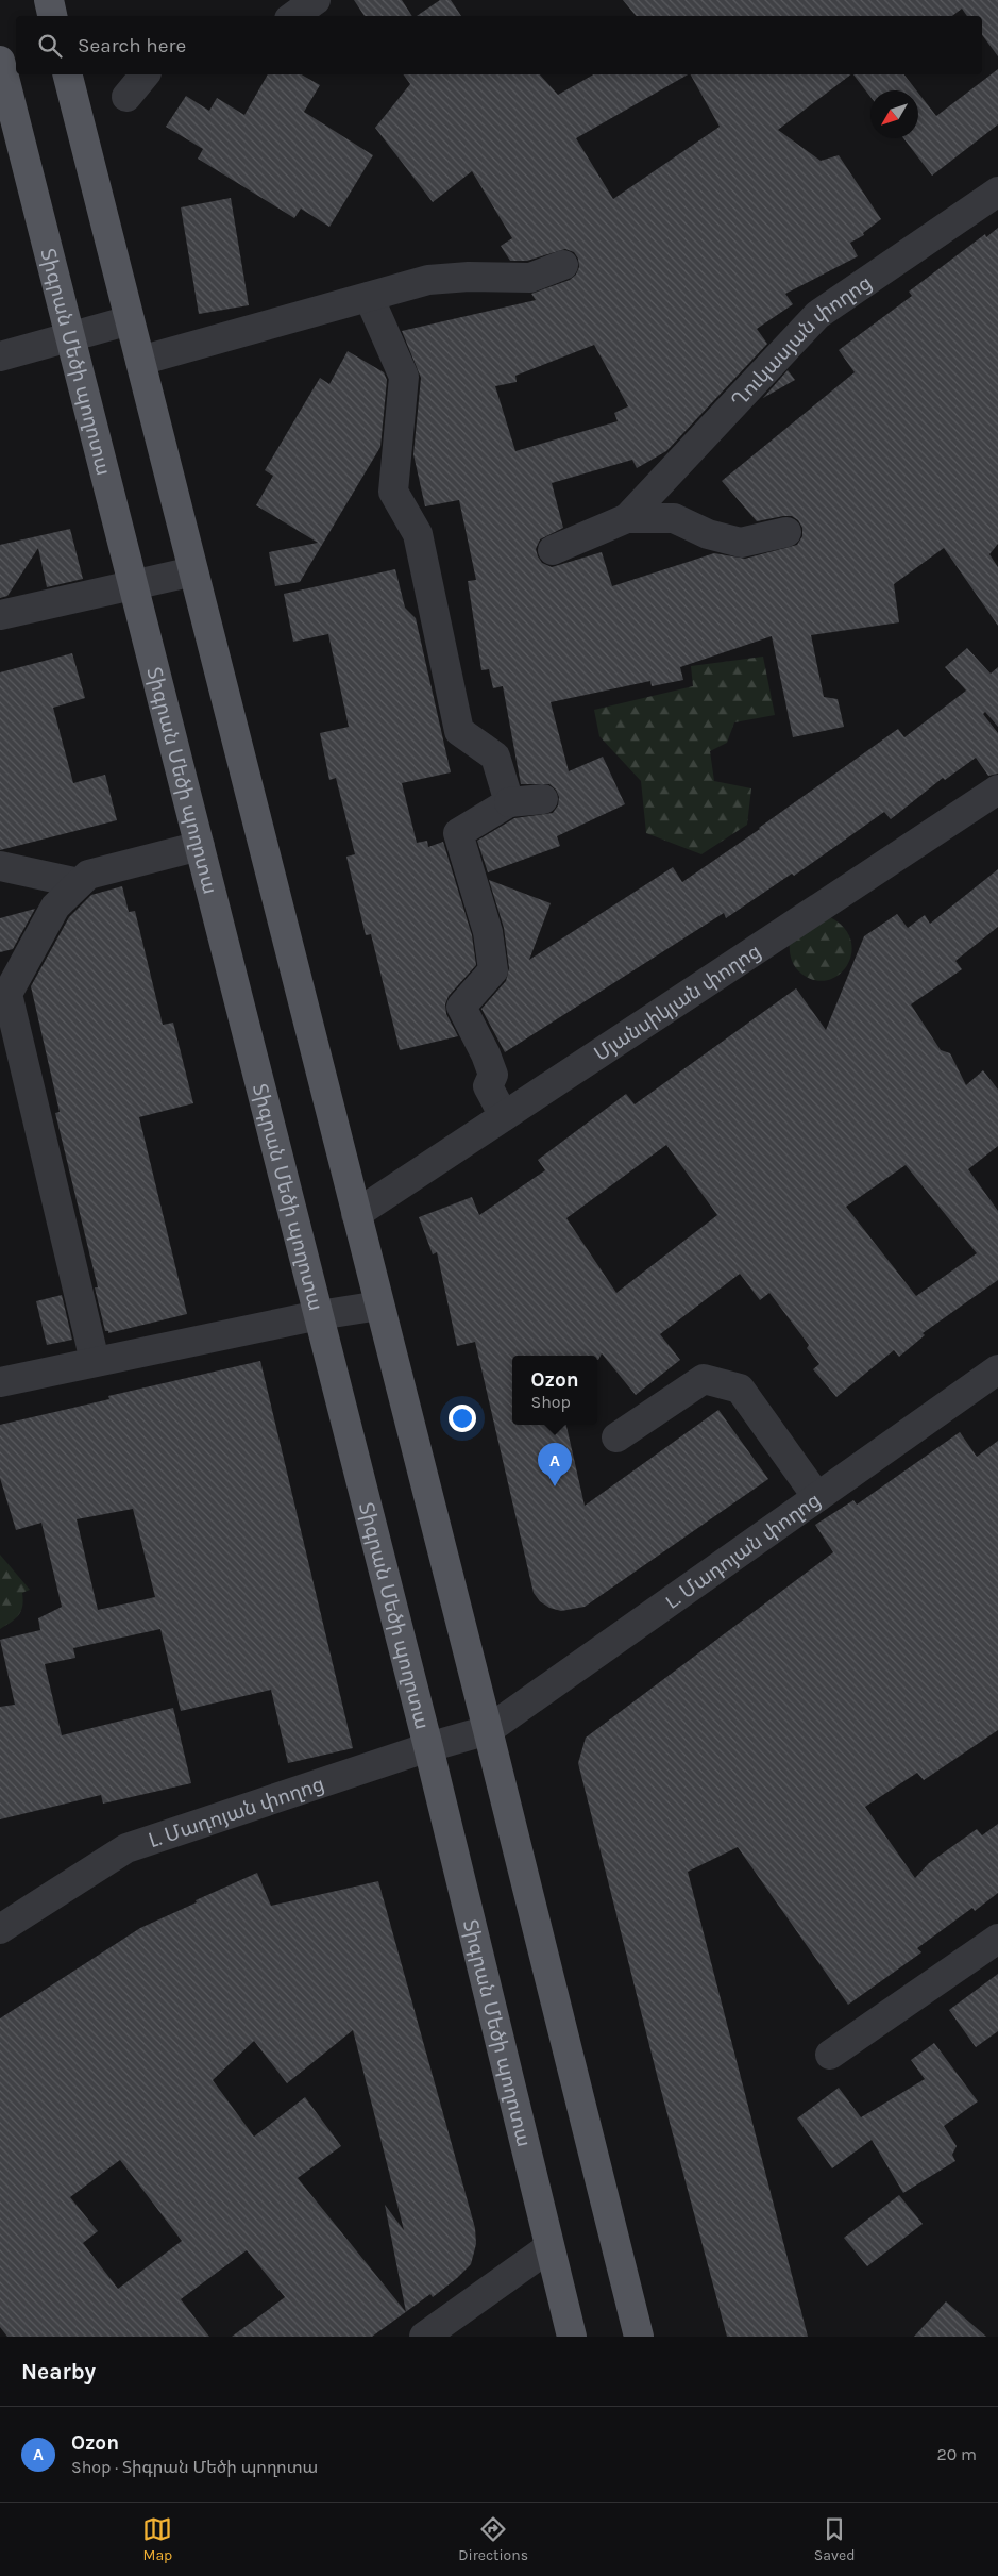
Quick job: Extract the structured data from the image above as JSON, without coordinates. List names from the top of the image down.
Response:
{
  "streets": {
    "main road": ["Տիգրան Մեծի պողոտա"],
    "street": [
      "Ղուկասյան փողոց",
      "Մյանսիկյան փողոց",
      "L. Մադոյան փողոց",
      "Լ. Մադոյան փողոց"
    ]
  },
  "crossings": [
    ["Տիգրան Մեծի պողոտա", "Լ. Մադոյան փողոց"],
    ["L. Մադոյան փողոց", "Լ. Մադոյան փողոց"]
  ],
  "north": "bottom left",
  "page": {
    "search": "Search here",
    "popup": ["Ozon", "Shop"],
    "pins": "A",
    "heading": "Nearby",
    "list": [
      {
        "mark": "A",
        "name": "Ozon",
        "note": "Shop · Տիգրան Մեծի պողոտա",
        "value": "20 m"
      }
    ],
    "nav": ["Map", "Directions", "Saved"]
  }
}
